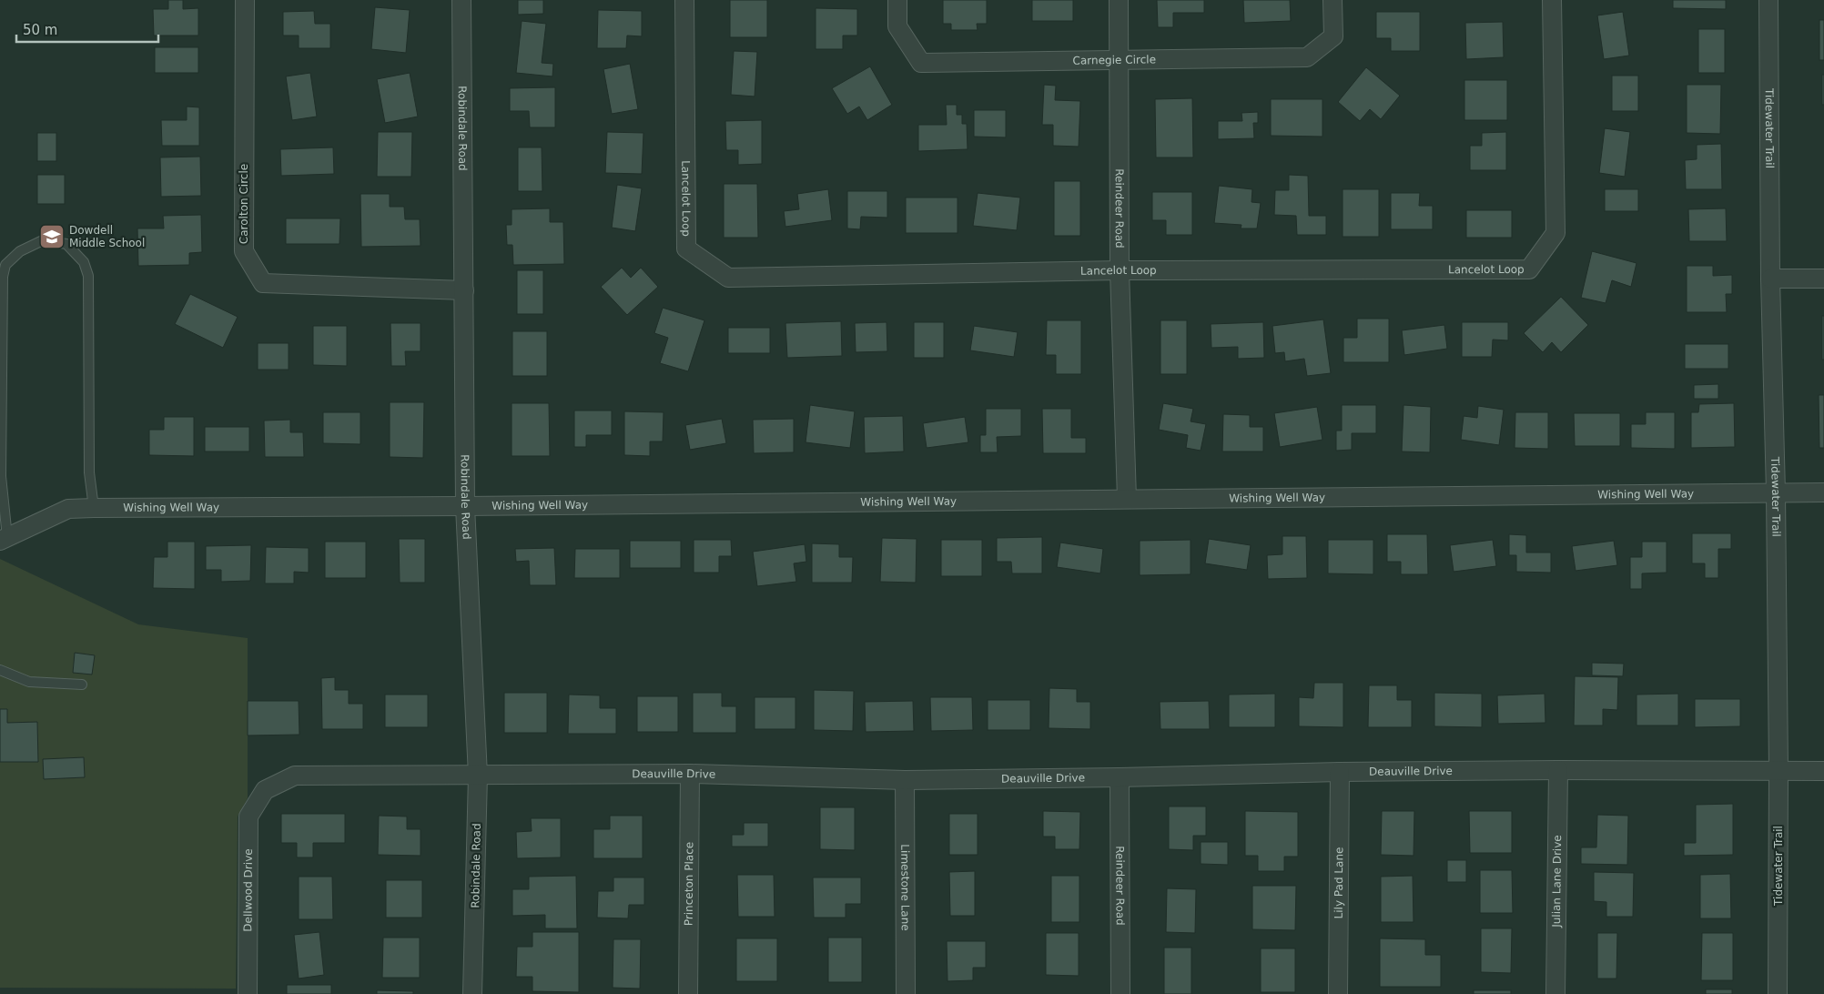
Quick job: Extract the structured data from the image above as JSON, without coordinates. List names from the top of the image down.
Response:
{
  "streets": {
    "street": [
      "Carnegie Circle",
      "Robindale Road",
      "Tidewater Trail",
      "Lancelot Loop",
      "Carolton Circle",
      "Reindeer Road",
      "Wishing Well Way",
      "Deauville Drive",
      "Julian Lane Drive",
      "Lily Pad Lane",
      "Princeton Place",
      "Limestone Lane",
      "Dellwood Drive"
    ]
  },
  "crossings": [
    ["Carnegie Circle", "Reindeer Road"],
    ["Robindale Road", "Carolton Circle"],
    ["Robindale Road", "Wishing Well Way"],
    ["Robindale Road", "Deauville Drive"],
    ["Tidewater Trail", "Wishing Well Way"],
    ["Tidewater Trail", "Deauville Drive"],
    ["Lancelot Loop", "Reindeer Road"],
    ["Reindeer Road", "Wishing Well Way"],
    ["Reindeer Road", "Deauville Drive"],
    ["Deauville Drive", "Julian Lane Drive"],
    ["Deauville Drive", "Lily Pad Lane"],
    ["Deauville Drive", "Princeton Place"],
    ["Deauville Drive", "Limestone Lane"],
    ["Deauville Drive", "Dellwood Drive"]
  ],
  "places": {
    "school or university": ["Dowdell Middle School"]
  },
  "scale_bar": "50 m"
}
